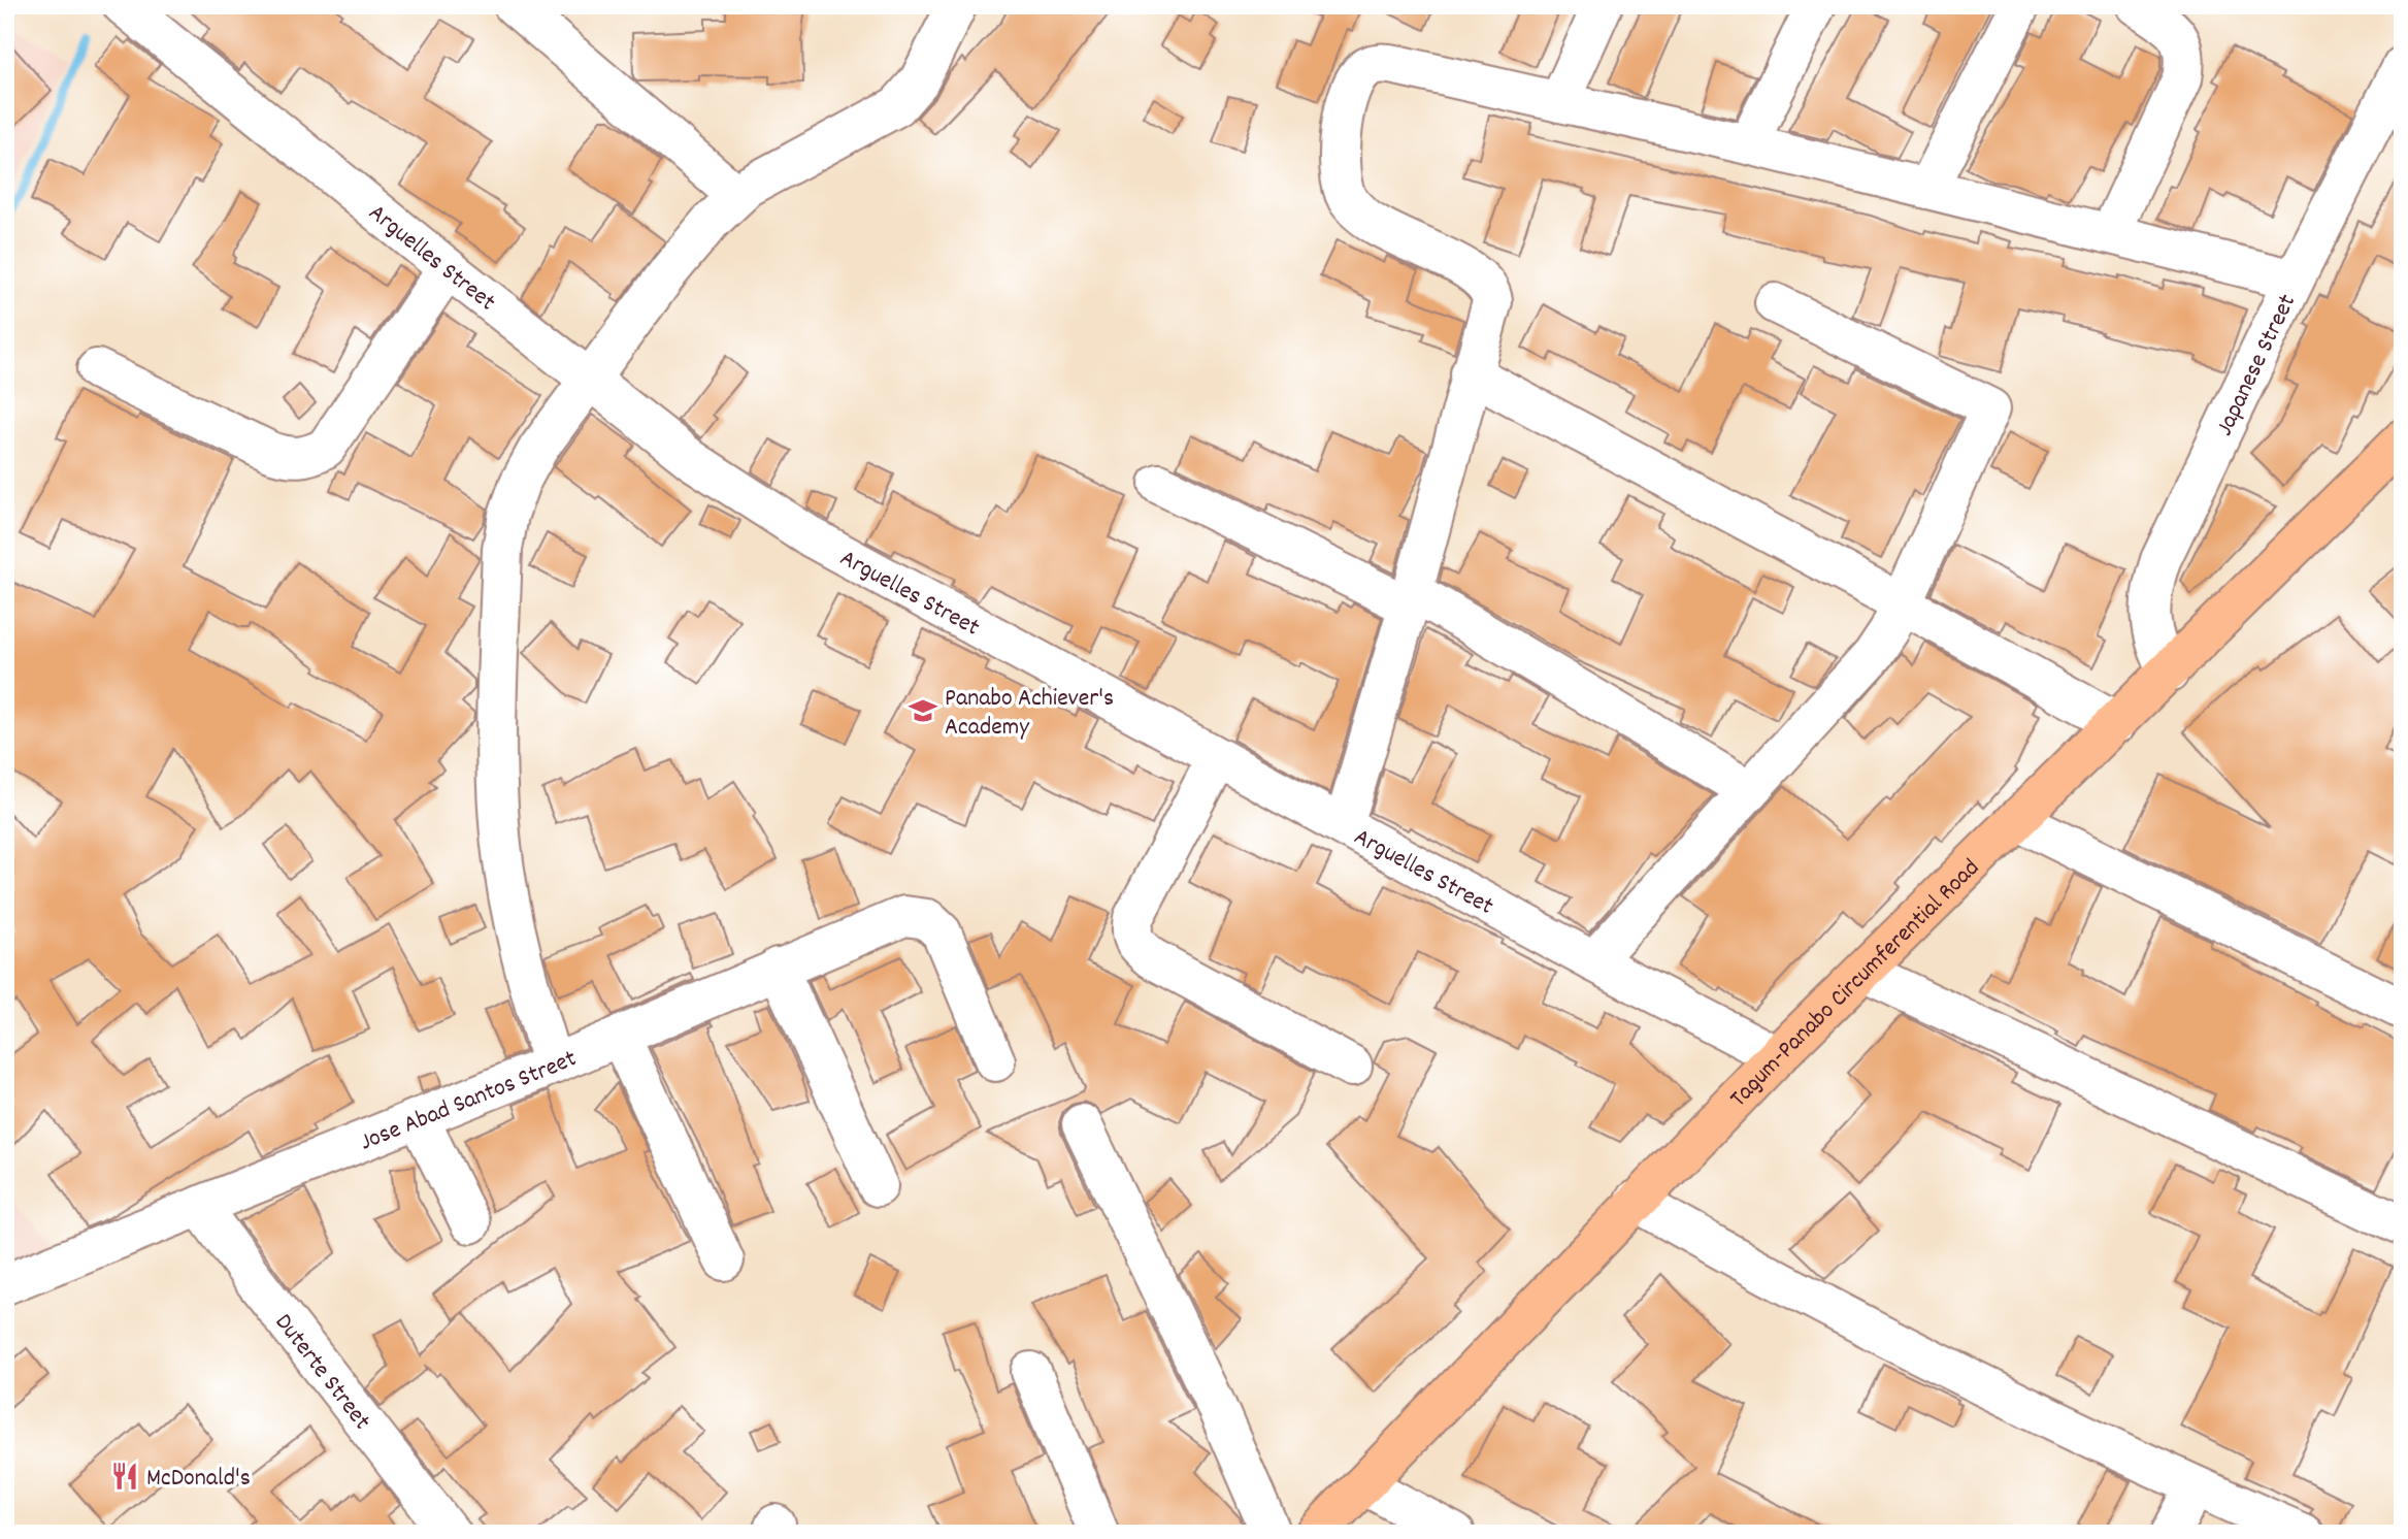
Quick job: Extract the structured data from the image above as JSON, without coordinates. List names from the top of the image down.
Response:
{
  "streets": {
    "main road": ["Tagum-Panabo Circumferential Road"],
    "street": [
      "Arguelles Street",
      "Japanese Street",
      "Jose Abad Santos Street",
      "Duterte Street"
    ]
  },
  "crossings": [
    ["Arguelles Street", "Tagum-Panabo Circumferential Road"],
    ["Japanese Street", "Tagum-Panabo Circumferential Road"],
    ["Jose Abad Santos Street", "Duterte Street"]
  ],
  "places": {
    "school or university": ["Panabo Achiever's Academy"],
    "restaurant": ["McDonald's"]
  }
}
